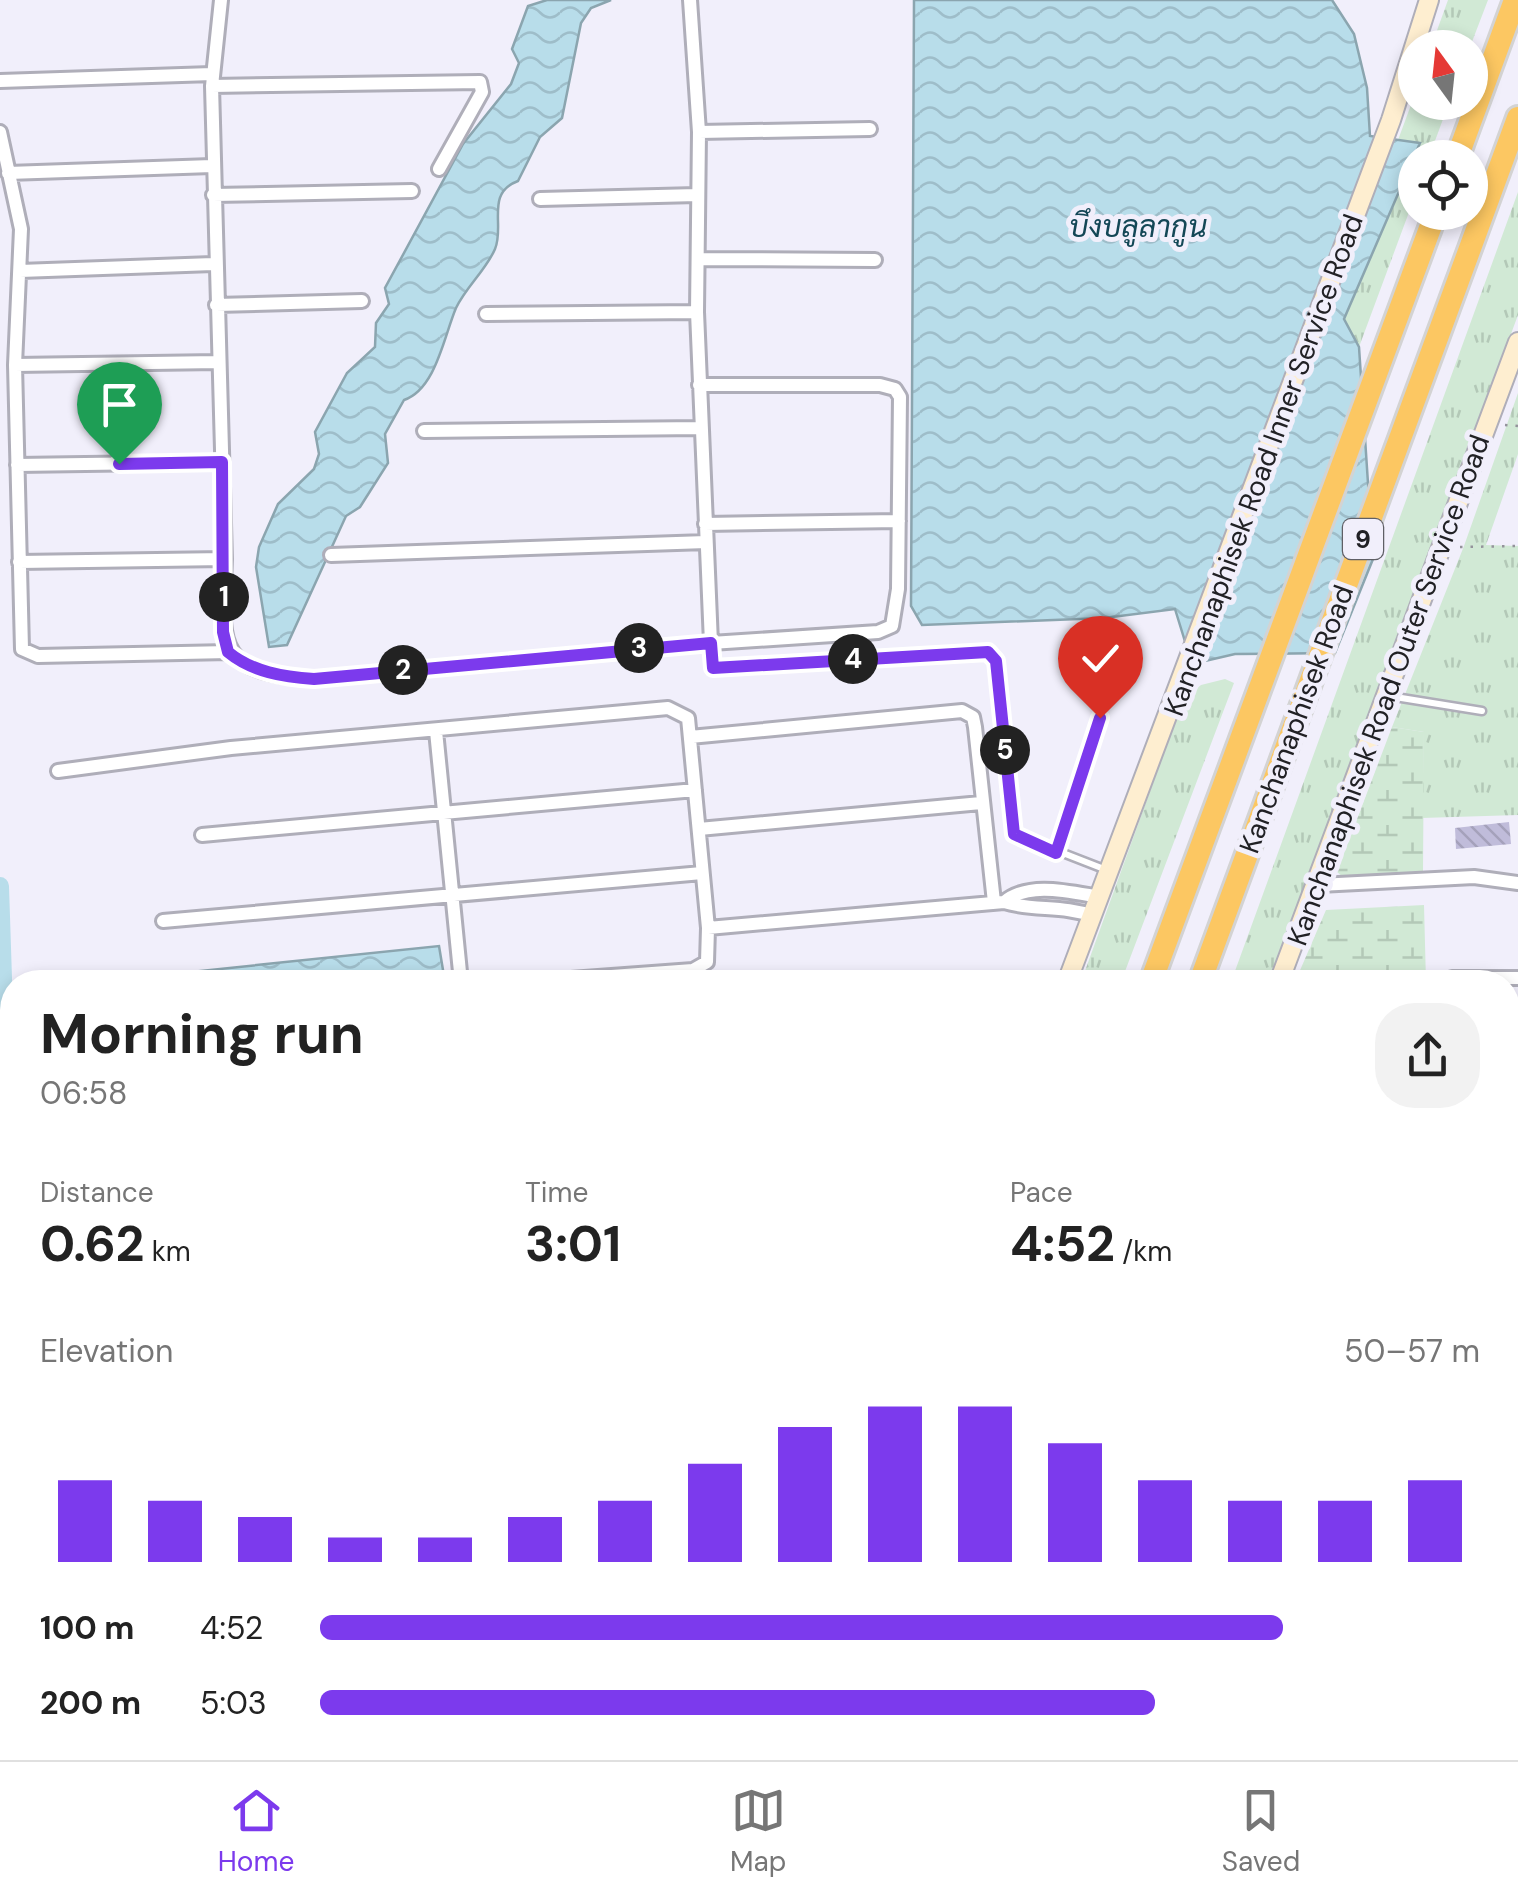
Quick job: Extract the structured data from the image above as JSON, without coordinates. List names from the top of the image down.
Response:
{
  "streets": {
    "highway": ["9", "Kanchanaphisek Road"],
    "main road": ["Kanchanaphisek Road Inner Service Road", "Kanchanaphisek Road Outer Service Road"]
  },
  "water": ["บึงบลูลากูน"],
  "north": "top",
  "page": {
    "pins": [
      "1",
      "3",
      "4",
      "2",
      "5"
    ],
    "heading": ["Morning run", "06:58"],
    "stats": [
      ["Distance", "0.62 km"],
      ["Time", "3:01"],
      ["Pace", "4:52 /km"]
    ],
    "chart": ["Elevation", "50–57 m"],
    "list": [
      {
        "name": "100 m",
        "note": "4:52"
      },
      {
        "name": "200 m",
        "note": "5:03"
      }
    ],
    "tabs": ["Home", "Map", "Saved"]
  }
}
